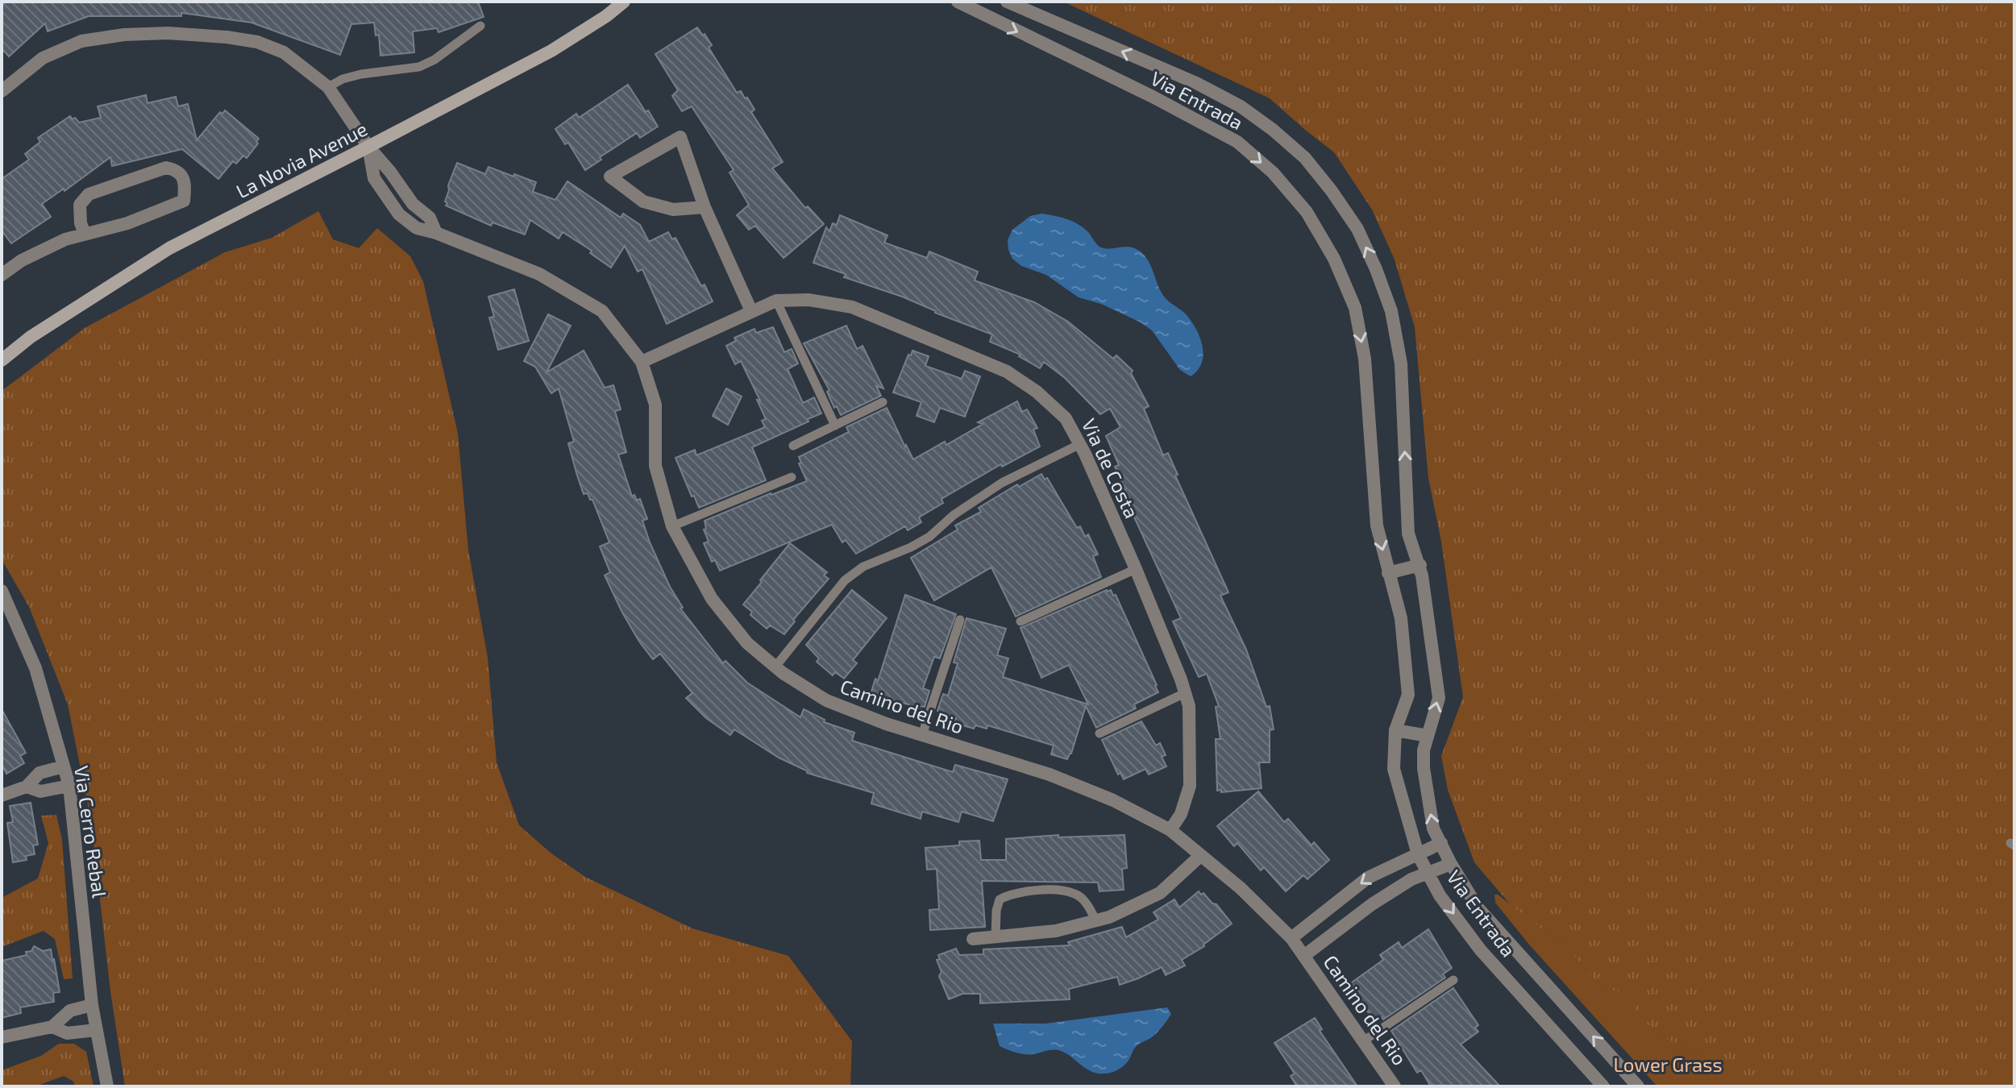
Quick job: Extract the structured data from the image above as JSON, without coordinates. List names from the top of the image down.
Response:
{
  "streets": {
    "main road": ["La Novia Avenue"],
    "street": [
      "Via Entrada",
      "Via de Costa",
      "Camino del Rio",
      "Via Cerro Rebal"
    ]
  },
  "crossings": [
    ["Via Entrada", "Camino del Rio"],
    ["La Novia Avenue", "Camino del Rio"],
    ["Via de Costa", "Camino del Rio"]
  ],
  "parks": ["Lower Grass"]
}
